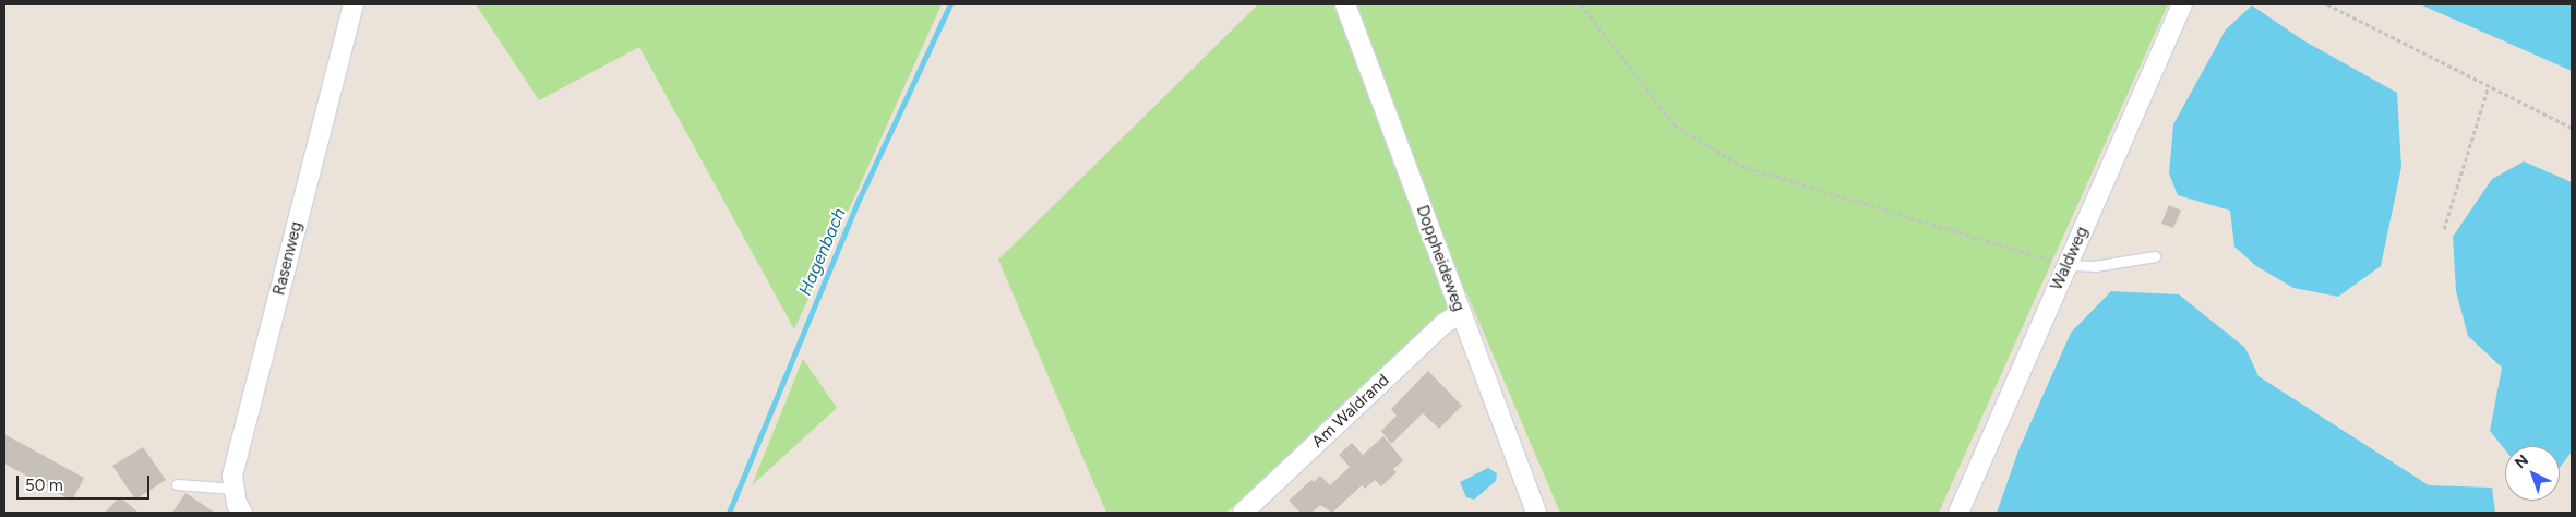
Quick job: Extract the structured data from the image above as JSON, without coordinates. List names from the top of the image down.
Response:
{
  "streets": {
    "street": [
      "Rasenweg",
      "Doppheideweg",
      "Waldweg",
      "Am Waldrand"
    ]
  },
  "crossings": [
    ["Doppheideweg", "Am Waldrand"]
  ],
  "water": ["Hagenbach"],
  "scale_bar": "50 m",
  "north": "top left"
}
